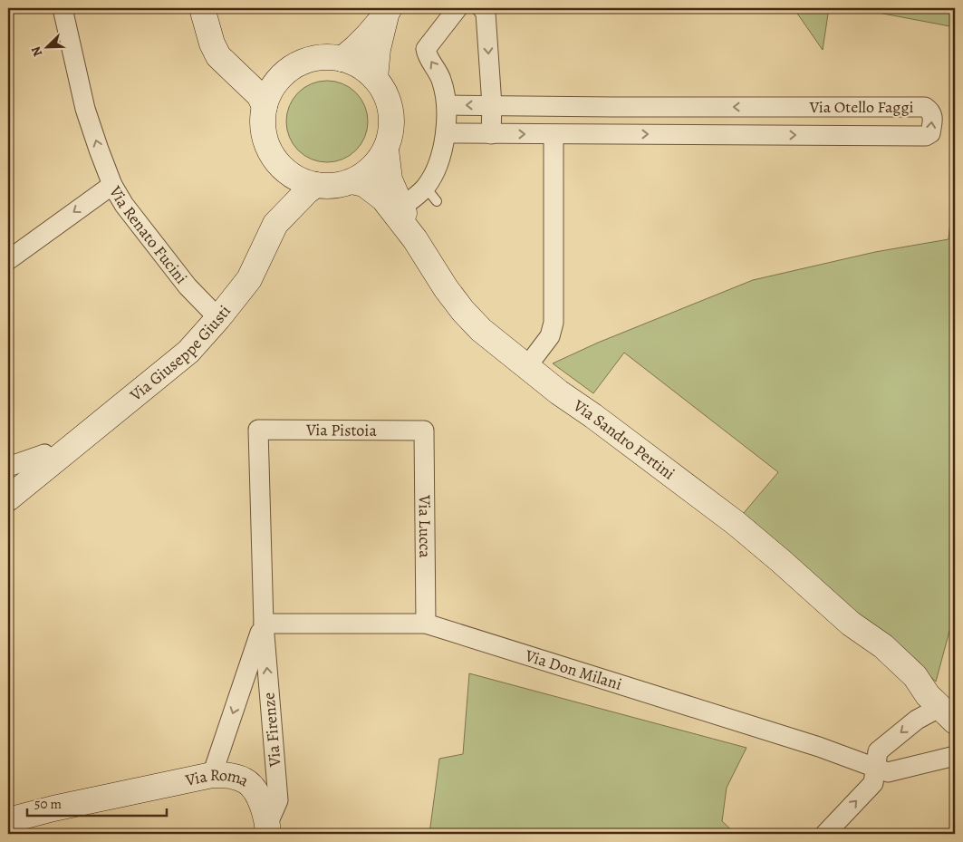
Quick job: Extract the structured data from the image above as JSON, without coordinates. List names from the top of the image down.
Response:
{
  "streets": {
    "street": [
      "Via Otello Faggi",
      "Via Renato Fucini",
      "Via Giuseppe Giusti",
      "Via Pistoia",
      "Via Sandro Pertini",
      "Via Lucca",
      "Via Don Milani",
      "Via Firenze",
      "Via Roma"
    ]
  },
  "crossings": [
    ["Via Renato Fucini", "Via Giuseppe Giusti"],
    ["Via Giuseppe Giusti", "Via Sandro Pertini"],
    ["Via Pistoia", "Via Lucca"],
    ["Via Pistoia", "Via Firenze"],
    ["Via Lucca", "Via Don Milani"],
    ["Via Don Milani", "Via Firenze"],
    ["Via Firenze", "Via Roma"]
  ],
  "one_way": ["Via Renato Fucini"],
  "scale_bar": "50 m",
  "north": "bottom left"
}
